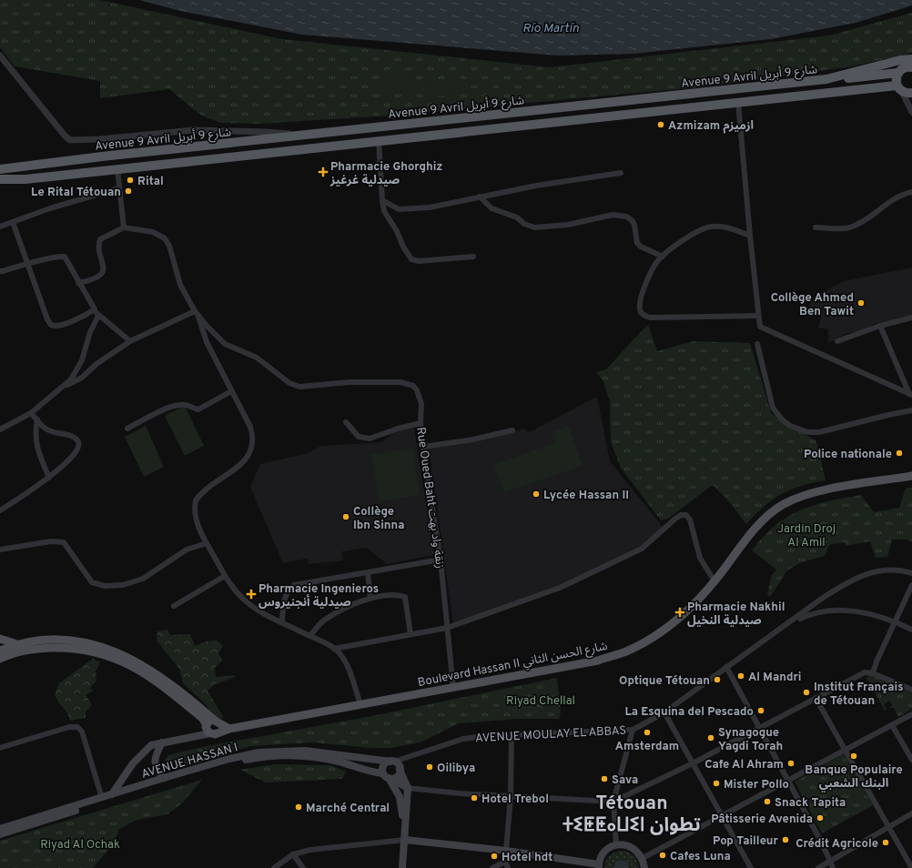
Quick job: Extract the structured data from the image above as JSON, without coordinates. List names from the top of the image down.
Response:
{
  "streets": {
    "highway": ["Avenue 9 Avril شارع 9 أبريل"],
    "main road": ["Boulevard Hassan II شارع الحسن الثاني", "AVENUE HASSAN I"],
    "street": ["Rue Oued Baht زنقة واد بهت", "AVENUE MOULAY EL ABBAS"]
  },
  "crossings": [
    ["Rue Oued Baht زنقة واد بهت", "Boulevard Hassan II شارع الحسن الثاني"],
    ["Boulevard Hassan II شارع الحسن الثاني", "AVENUE HASSAN I"],
    ["AVENUE MOULAY EL ABBAS", "AVENUE HASSAN I"]
  ],
  "districts": ["Tétouan ⵜⵉⵟⵟⴰⵡⵉⵏ تطوان"],
  "water": ["Río Martín"],
  "parks": ["Jardin Droj Al Amil", "Riyad Chellal", "Riyad Al Ochak"],
  "places": {
    "other": [
      "Azmizam ازميزم",
      "Rital",
      "Le Rital Tétouan",
      "Collège Ahmed Ben Tawit",
      "Police nationale",
      "Lycée Hassan II",
      "Collège Ibn Sinna",
      "Al Mandri",
      "Optique Tétouan",
      "Institut Français de Tétouan",
      "La Esquina del Pescado",
      "Amsterdam",
      "Synagogue Yagdi Torah",
      "Banque Populaire البنك الشعبي",
      "Cafe Al Ahram",
      "Oilibya",
      "Sava",
      "Mister Pollo",
      "Hotel Trebol",
      "Snack Tapita",
      "Marché Central",
      "Pâtisserie Avenida",
      "Pop Tailleur",
      "Crédit Agricole",
      "Cafes Luna",
      "Hotel hdt"
    ],
    "health": ["Pharmacie Ghorghiz صيدلية غرغيز", "Pharmacie Ingenieros صيدلية أنجنيروس", "Pharmacie Nakhil صيدلية النخيل"]
  }
}
